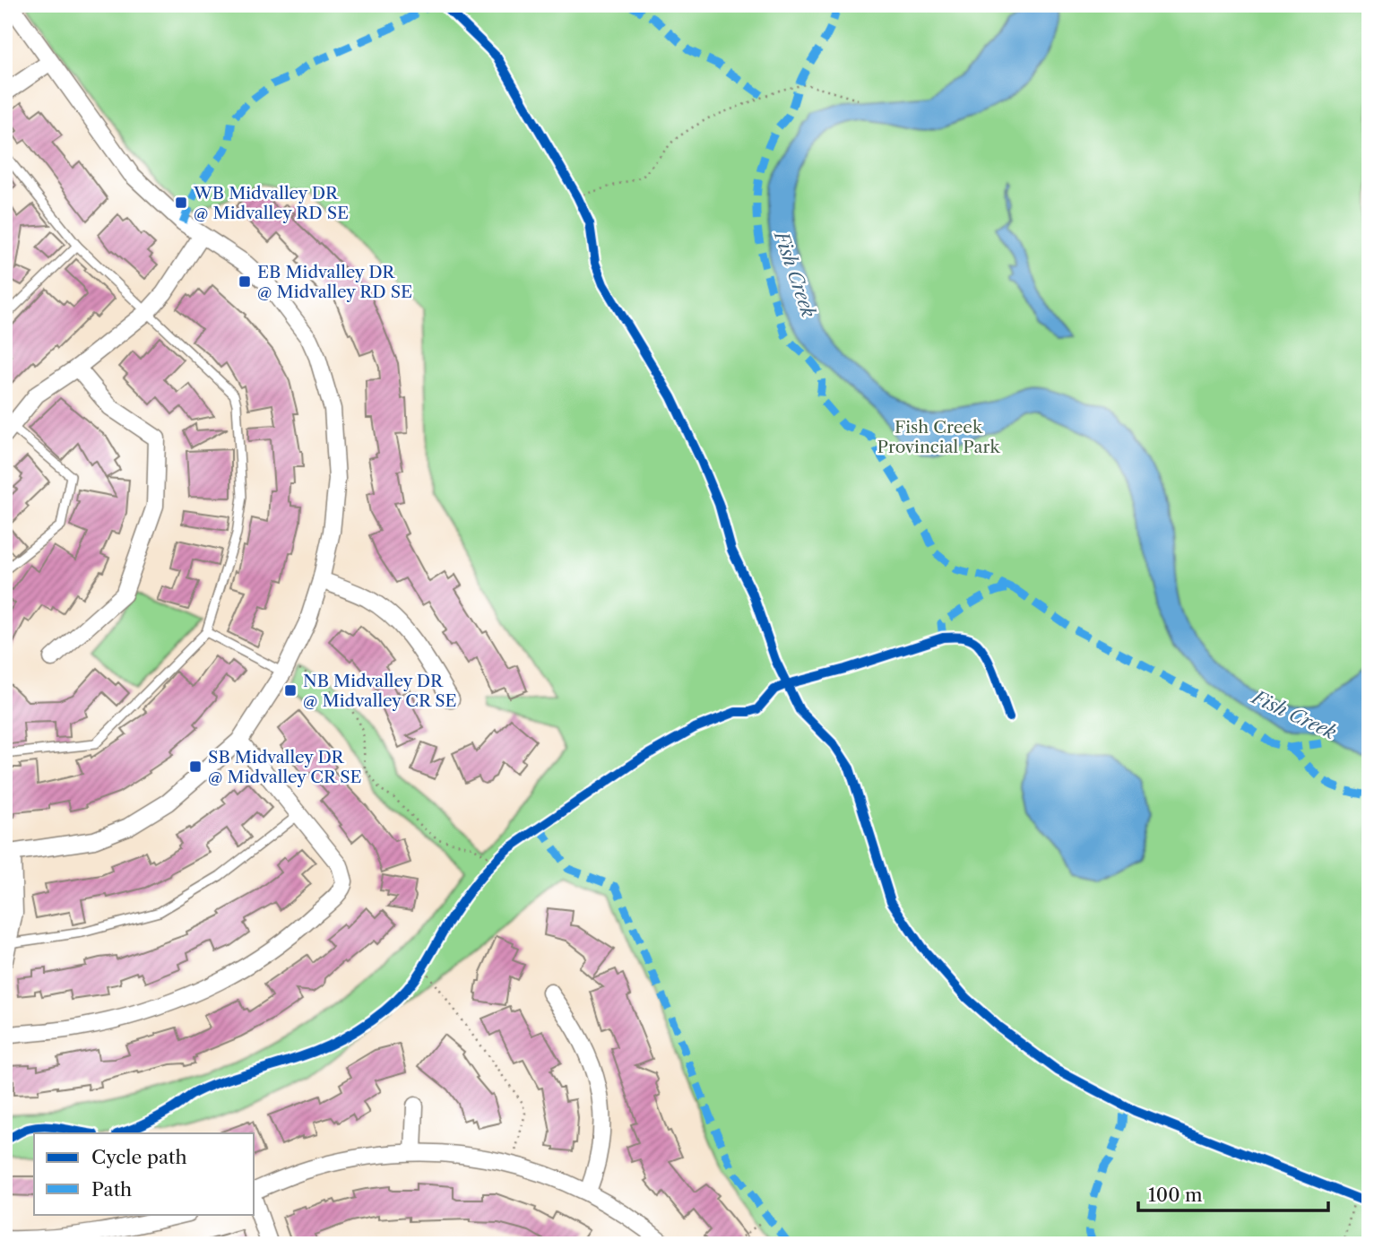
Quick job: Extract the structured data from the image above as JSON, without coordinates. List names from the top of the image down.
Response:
{
  "water": ["Fish Creek"],
  "parks": ["Fish Creek Provincial Park"],
  "places": {
    "transit": [
      "WB Midvalley DR @ Midvalley RD SE",
      "EB Midvalley DR @ Midvalley RD SE",
      "NB Midvalley DR @ Midvalley CR SE",
      "SB Midvalley DR @ Midvalley CR SE"
    ]
  },
  "legend": ["Cycle path", "Path"],
  "scale_bar": "100 m"
}
